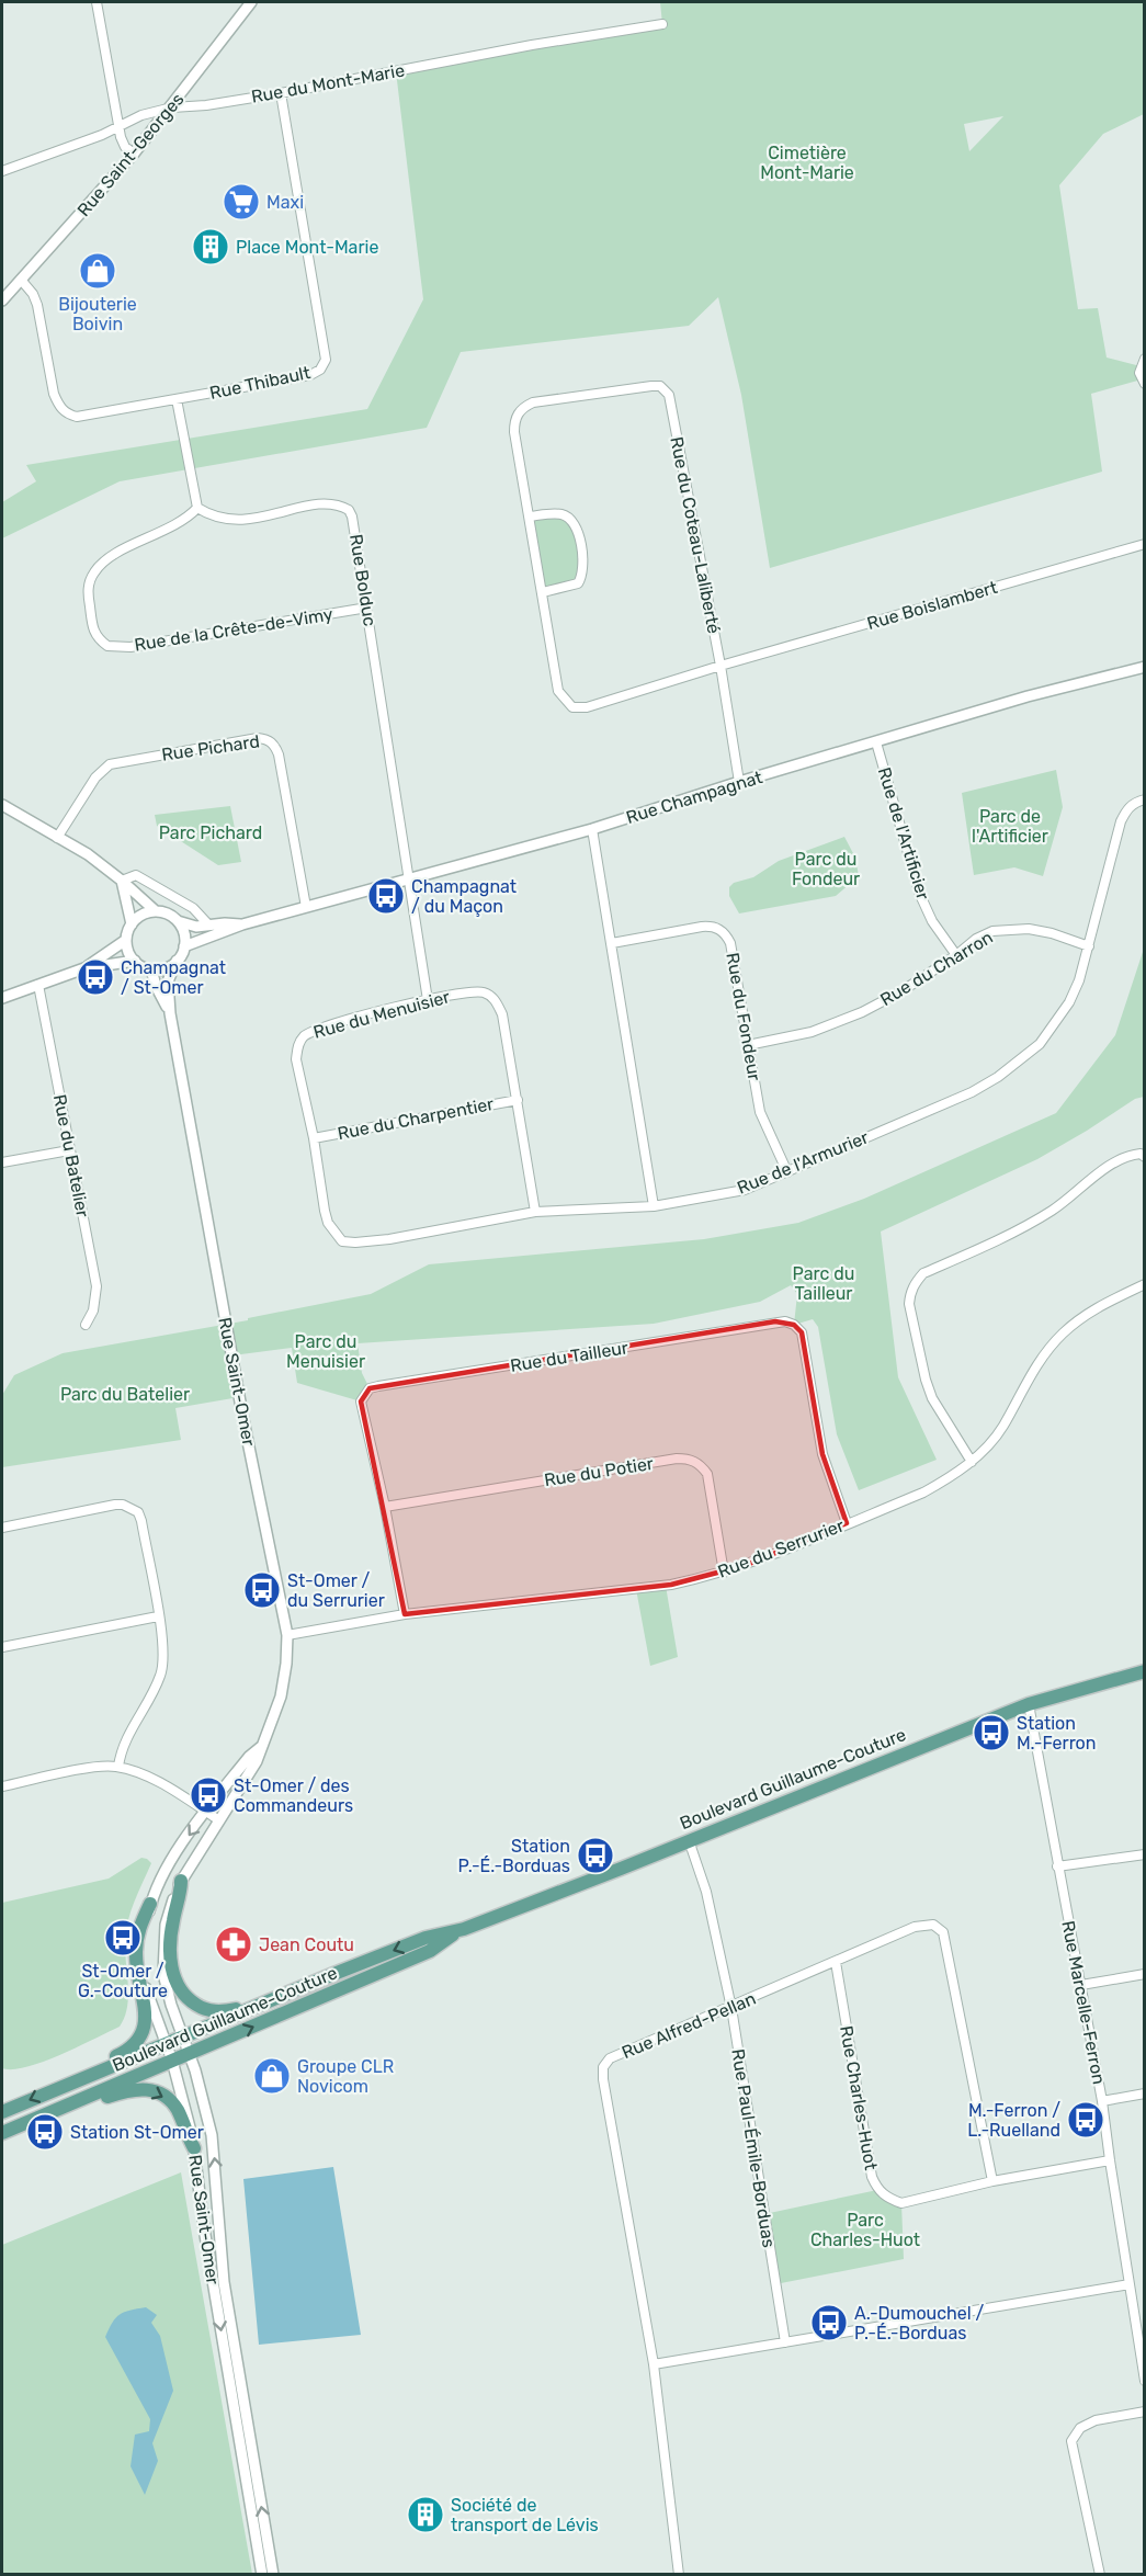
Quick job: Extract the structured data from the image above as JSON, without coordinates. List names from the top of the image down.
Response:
{
  "streets": {
    "main road": ["Boulevard Guillaume-Couture"],
    "street": [
      "Rue du Mont-Marie",
      "Rue Saint-Georges",
      "Rue Thibault",
      "Rue du Coteau-Laliberté",
      "Rue Bolduc",
      "Rue Boislambert",
      "Rue de la Crête-de-Vimy",
      "Rue Pichard",
      "Rue Champagnat",
      "Rue de l'Artificier",
      "Rue du Charron",
      "Rue du Menuisier",
      "Rue du Fondeur",
      "Rue du Charpentier",
      "Rue du Batelier",
      "Rue de l'Armurier",
      "Rue du Tailleur",
      "Rue Saint-Omer",
      "Rue du Potier",
      "Rue du Serrurier",
      "Rue Marcelle-Ferron",
      "Rue Alfred-Pellan",
      "Rue Charles-Huot",
      "Rue Paul-Émile-Borduas"
    ]
  },
  "crossings": [
    ["Rue du Mont-Marie", "Rue Saint-Georges"],
    ["Rue du Mont-Marie", "Rue Thibault"],
    ["Rue Saint-Georges", "Rue Thibault"],
    ["Rue du Coteau-Laliberté", "Rue Boislambert"],
    ["Rue Bolduc", "Rue de la Crête-de-Vimy"],
    ["Rue Bolduc", "Rue Champagnat"],
    ["Rue Bolduc", "Rue du Menuisier"],
    ["Rue Pichard", "Rue Champagnat"],
    ["Rue Champagnat", "Rue de l'Artificier"],
    ["Rue Champagnat", "Rue Saint-Omer"],
    ["Rue de l'Artificier", "Rue du Charron"],
    ["Rue du Charron", "Rue du Fondeur"],
    ["Rue du Charron", "Rue de l'Armurier"],
    ["Rue du Menuisier", "Rue du Charpentier"],
    ["Rue du Menuisier", "Rue de l'Armurier"],
    ["Rue du Fondeur", "Rue de l'Armurier"],
    ["Rue du Tailleur", "Rue du Potier"],
    ["Rue du Tailleur", "Rue du Serrurier"],
    ["Rue Saint-Omer", "Rue du Serrurier"],
    ["Rue Saint-Omer", "Boulevard Guillaume-Couture"],
    ["Rue du Potier", "Rue du Serrurier"],
    ["Boulevard Guillaume-Couture", "Rue Marcelle-Ferron"],
    ["Boulevard Guillaume-Couture", "Rue Paul-Émile-Borduas"],
    ["Rue Marcelle-Ferron", "Rue Charles-Huot"],
    ["Rue Alfred-Pellan", "Rue Charles-Huot"],
    ["Rue Alfred-Pellan", "Rue Paul-Émile-Borduas"]
  ],
  "parks": [
    "Cimetière Mont-Marie",
    "Parc de l'Artificier",
    "Parc Pichard",
    "Parc du Fondeur",
    "Parc du Tailleur",
    "Parc du Menuisier",
    "Parc du Batelier",
    "Parc Charles-Huot"
  ],
  "places": {
    "supermarket": ["Maxi"],
    "building": ["Place Mont-Marie", "Société de transport de Lévis"],
    "shop": ["Bijouterie Boivin", "Groupe CLR Novicom"],
    "bus stop": [
      "Champagnat / du Maçon",
      "Champagnat / St-Omer",
      "St-Omer / du Serrurier",
      "Station M.-Ferron",
      "St-Omer / des Commandeurs",
      "Station P.-É.-Borduas",
      "St-Omer / G.-Couture",
      "M.-Ferron / L.-Ruelland",
      "Station St-Omer",
      "A.-Dumouchel / P.-É.-Borduas"
    ],
    "pharmacy": ["Jean Coutu"]
  }
}
